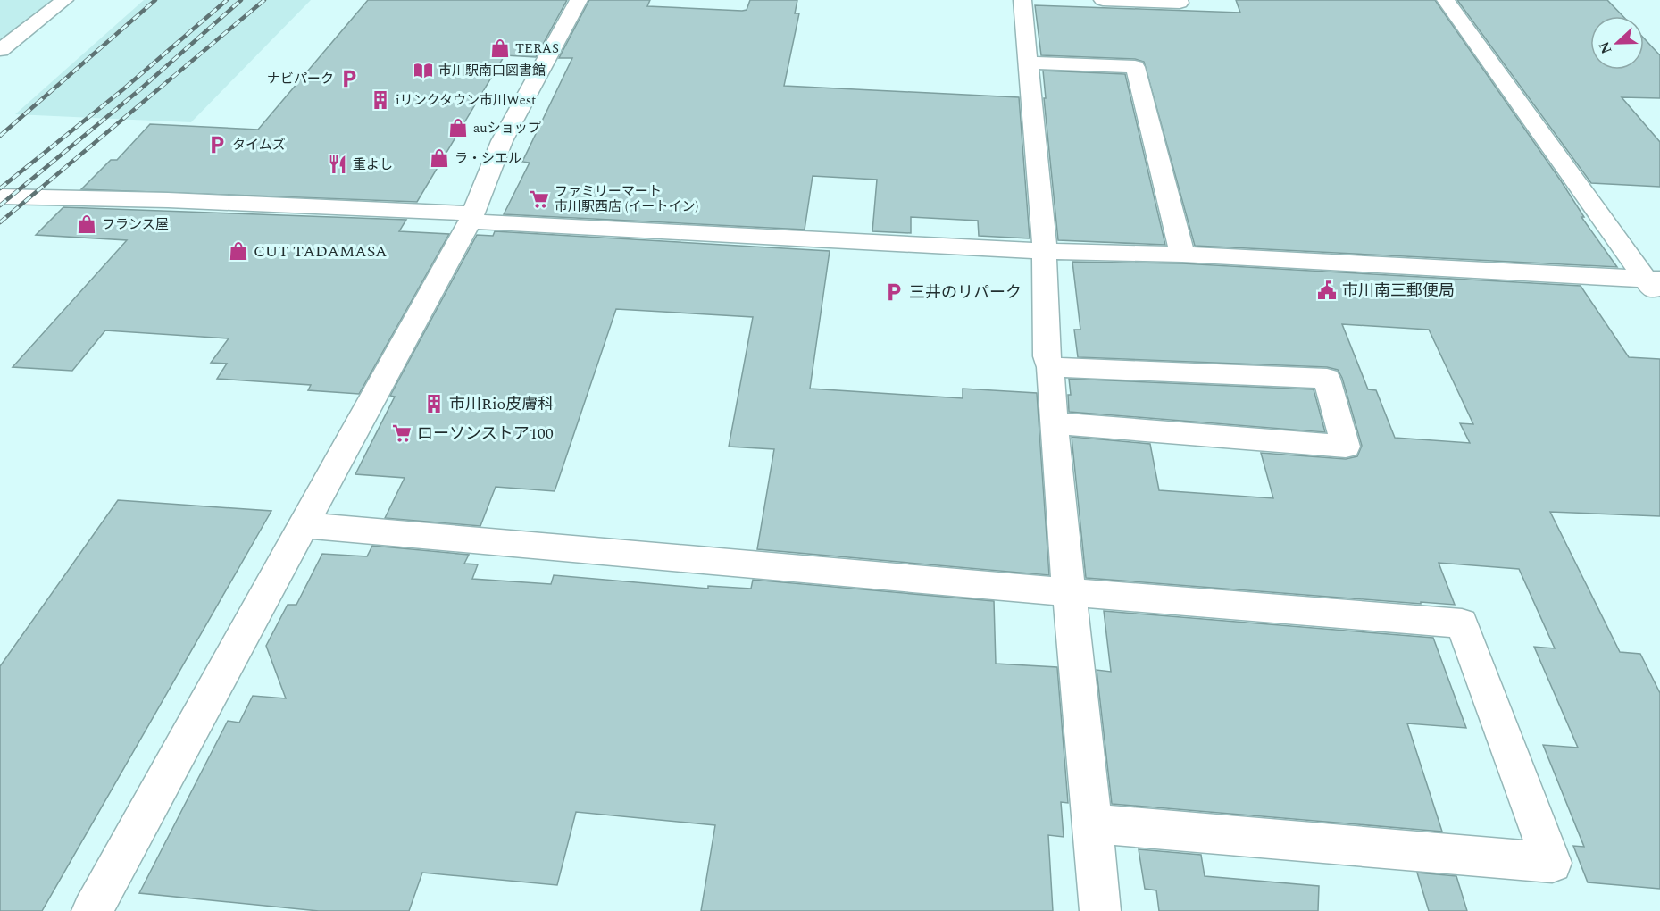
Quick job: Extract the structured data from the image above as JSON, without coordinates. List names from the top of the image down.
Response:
{
  "places": {
    "shop": [
      "TERAS",
      "auショップ",
      "ラ・シエル",
      "フランス屋",
      "CUT TADAMASA"
    ],
    "library": ["市川駅南口図書館"],
    "parking": ["ナビパーク", "タイムズ", "三井のリパーク"],
    "building": ["iリンクタウン市川West", "市川Rio皮膚科"],
    "restaurant": ["重よし"],
    "supermarket": ["ファミリーマート 市川駅西店 (イートイン)", "ローソンストア100"],
    "public building": ["市川南三郵便局"]
  },
  "north": "left"
}
